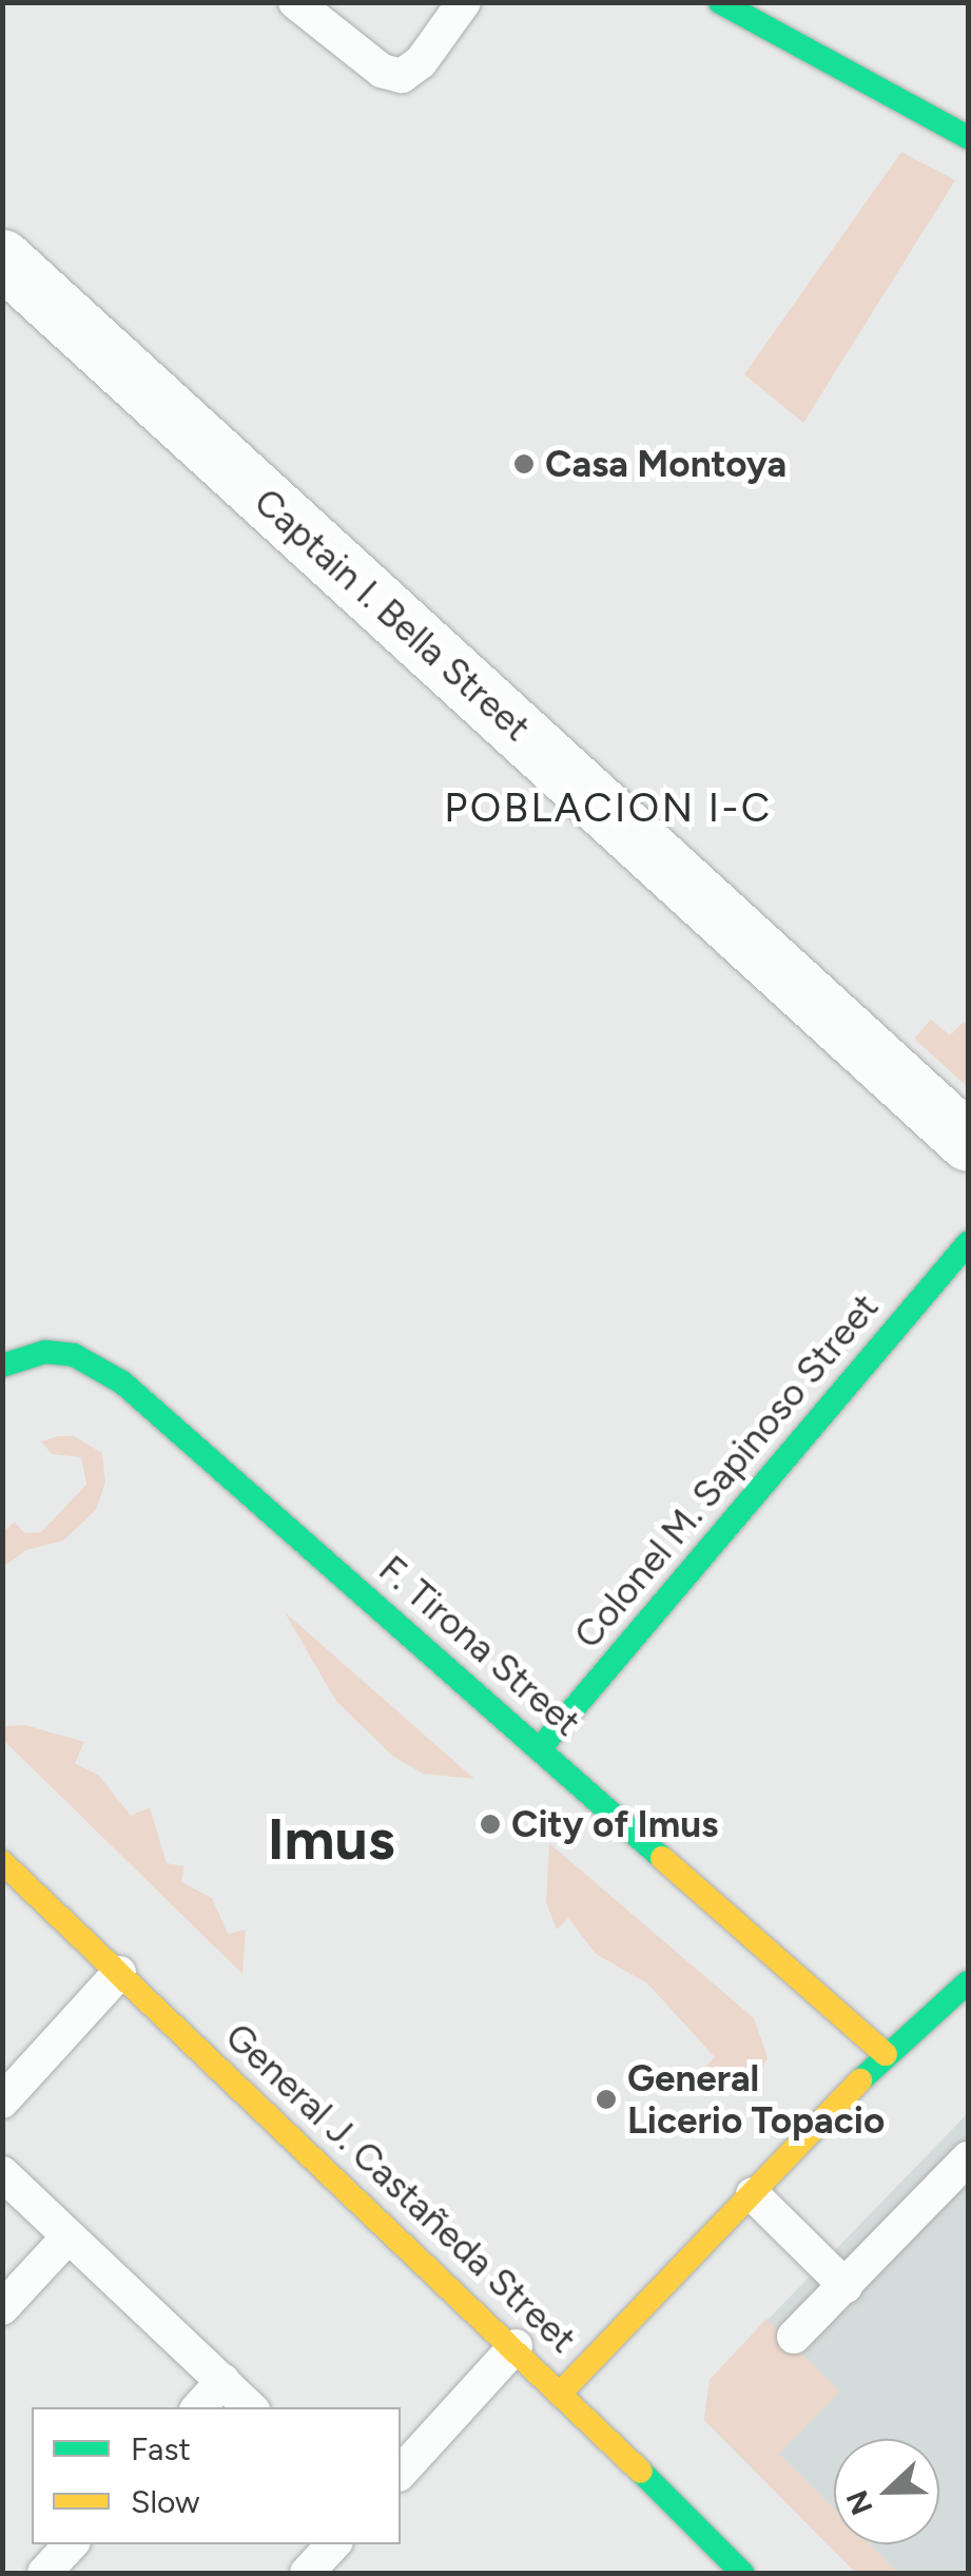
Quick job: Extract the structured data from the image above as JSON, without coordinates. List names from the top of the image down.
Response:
{
  "streets": {
    "main road": ["Colonel M. Sapinoso Street", "F. Tirona Street", "General J. Castañeda Street"],
    "street": ["Captain I. Bella Street"]
  },
  "crossings": [
    ["Colonel M. Sapinoso Street", "F. Tirona Street"]
  ],
  "districts": ["POBLACION I-C", "Imus"],
  "places": ["Casa Montoya", "City of Imus", "General Licerio Topacio"],
  "legend": ["Fast", "Slow"],
  "north": "left"
}
